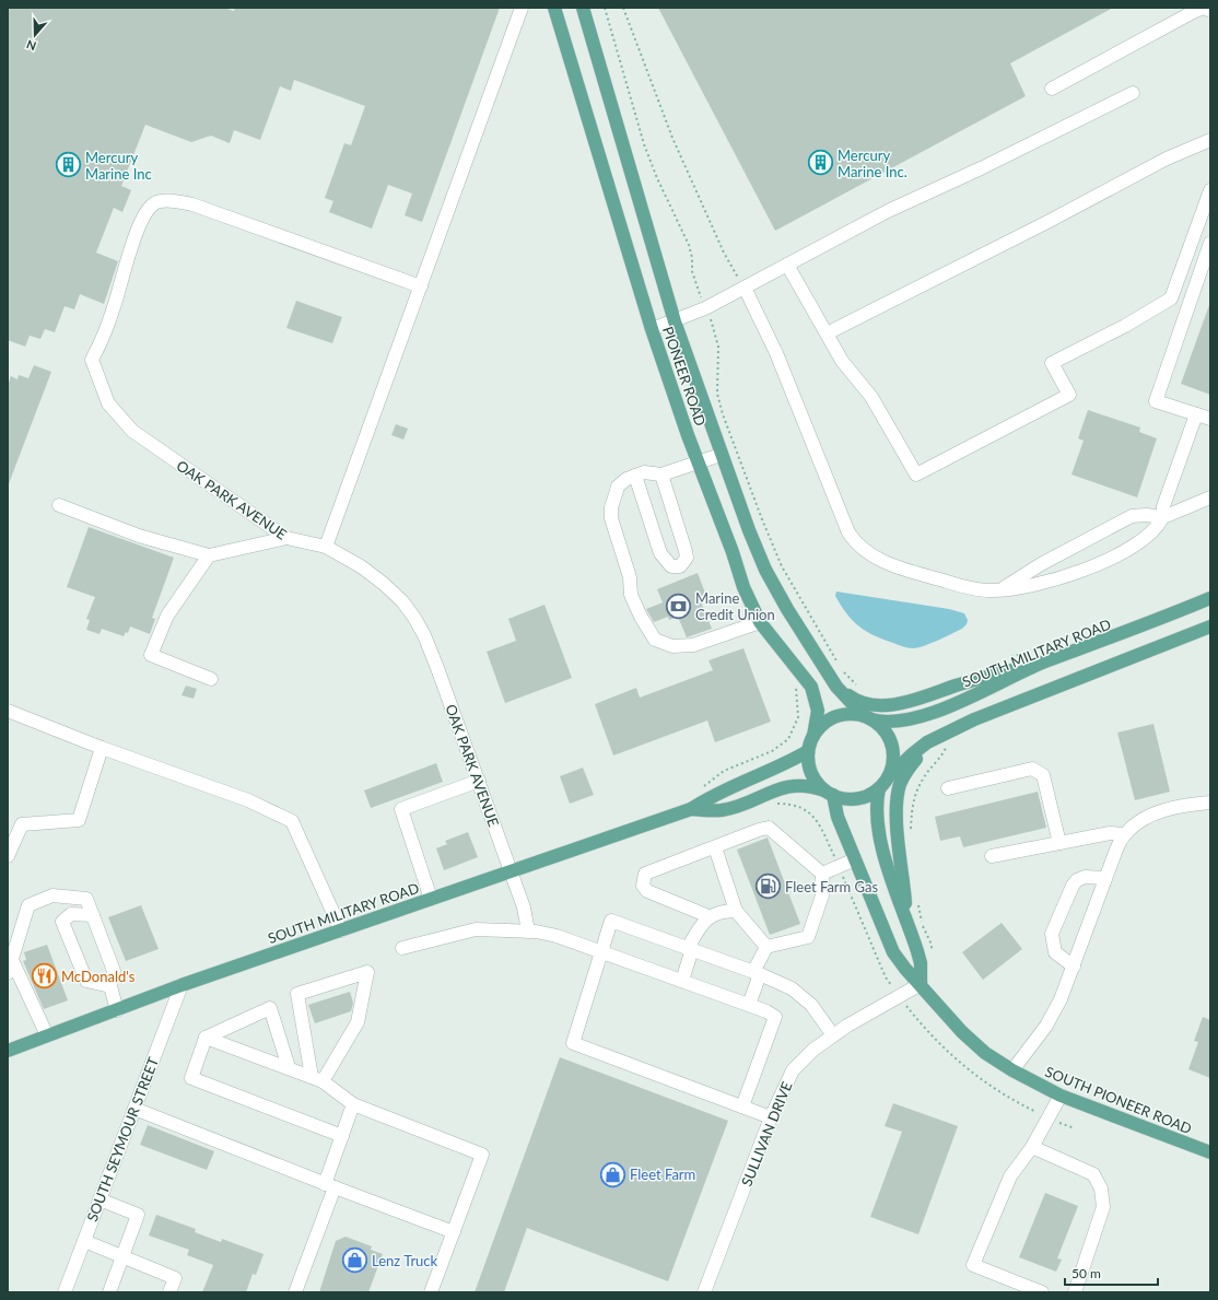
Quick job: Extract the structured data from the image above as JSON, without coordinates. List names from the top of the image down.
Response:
{
  "streets": {
    "main road": ["PIONEER ROAD", "SOUTH MILITARY ROAD", "SOUTH PIONEER ROAD"],
    "street": ["OAK PARK AVENUE", "SULLIVAN DRIVE", "SOUTH SEYMOUR STREET"]
  },
  "crossings": [
    ["PIONEER ROAD", "SOUTH MILITARY ROAD"],
    ["PIONEER ROAD", "SOUTH PIONEER ROAD"],
    ["OAK PARK AVENUE", "SOUTH MILITARY ROAD"],
    ["SOUTH MILITARY ROAD", "SOUTH PIONEER ROAD"],
    ["SOUTH MILITARY ROAD", "SOUTH SEYMOUR STREET"],
    ["SOUTH PIONEER ROAD", "SULLIVAN DRIVE"]
  ],
  "places": {
    "building": ["Mercury Marine Inc.", "Mercury Marine Inc"],
    "bank": ["Marine Credit Union"],
    "fuel station": ["Fleet Farm Gas"],
    "restaurant": ["McDonald's"],
    "shop": ["Fleet Farm", "Lenz Truck"]
  },
  "scale_bar": "50 m",
  "north": "bottom"
}
